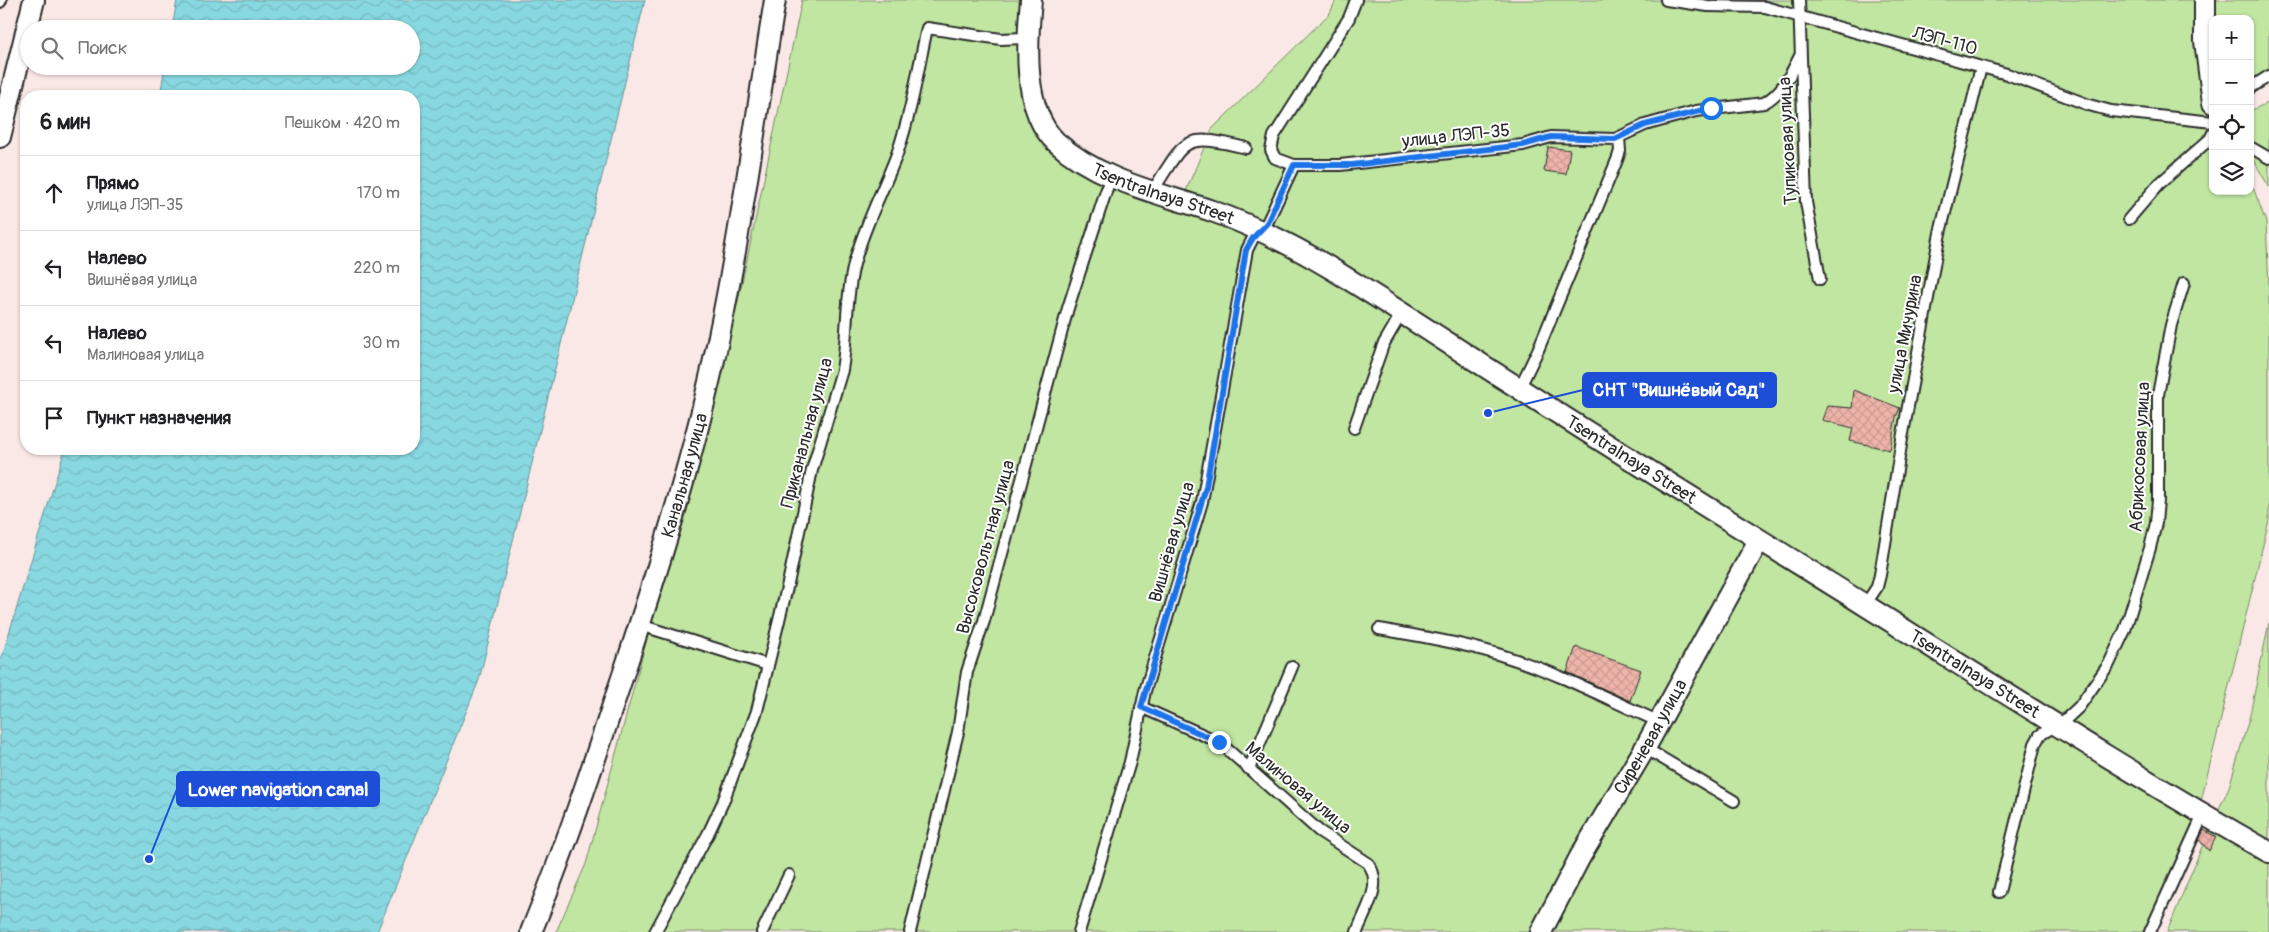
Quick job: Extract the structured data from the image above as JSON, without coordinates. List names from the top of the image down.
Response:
{
  "streets": {
    "street": ["Tsentralnaya Street", "Канальная улица", "Сиреневая улица"],
    "lane": [
      "ЛЭП-110",
      "улица ЛЭП-35",
      "Тупиковая улица",
      "улица Мичурина",
      "Приканальная улица",
      "Абрикосовая улица",
      "Вишнёвая улица",
      "Высоковольтная улица",
      "Малиновая улица"
    ]
  },
  "crossings": [
    ["ЛЭП-110", "Тупиковая улица"],
    ["ЛЭП-110", "улица Мичурина"],
    ["улица ЛЭП-35", "Тупиковая улица"],
    ["улица ЛЭП-35", "Вишнёвая улица"],
    ["Tsentralnaya Street", "улица Мичурина"],
    ["Tsentralnaya Street", "Приканальная улица"],
    ["Tsentralnaya Street", "Абрикосовая улица"],
    ["Tsentralnaya Street", "Вишнёвая улица"],
    ["Tsentralnaya Street", "Высоковольтная улица"],
    ["Tsentralnaya Street", "Сиреневая улица"],
    ["Вишнёвая улица", "Малиновая улица"]
  ],
  "places": ["СНТ \"Вишнёвый Сад\"", "Lower navigation canal"],
  "page": {
    "map_buttons": ["+", "−"],
    "search": "Поиск",
    "heading": ["6 мин", "Пешком · 420 m"],
    "list": [
      ["Прямо", "улица ЛЭП-35", "170 m"],
      ["Налево", "Вишнёвая улица", "220 m"],
      ["Налево", "Малиновая улица", "30 m"],
      "Пункт назначения"
    ]
  }
}
